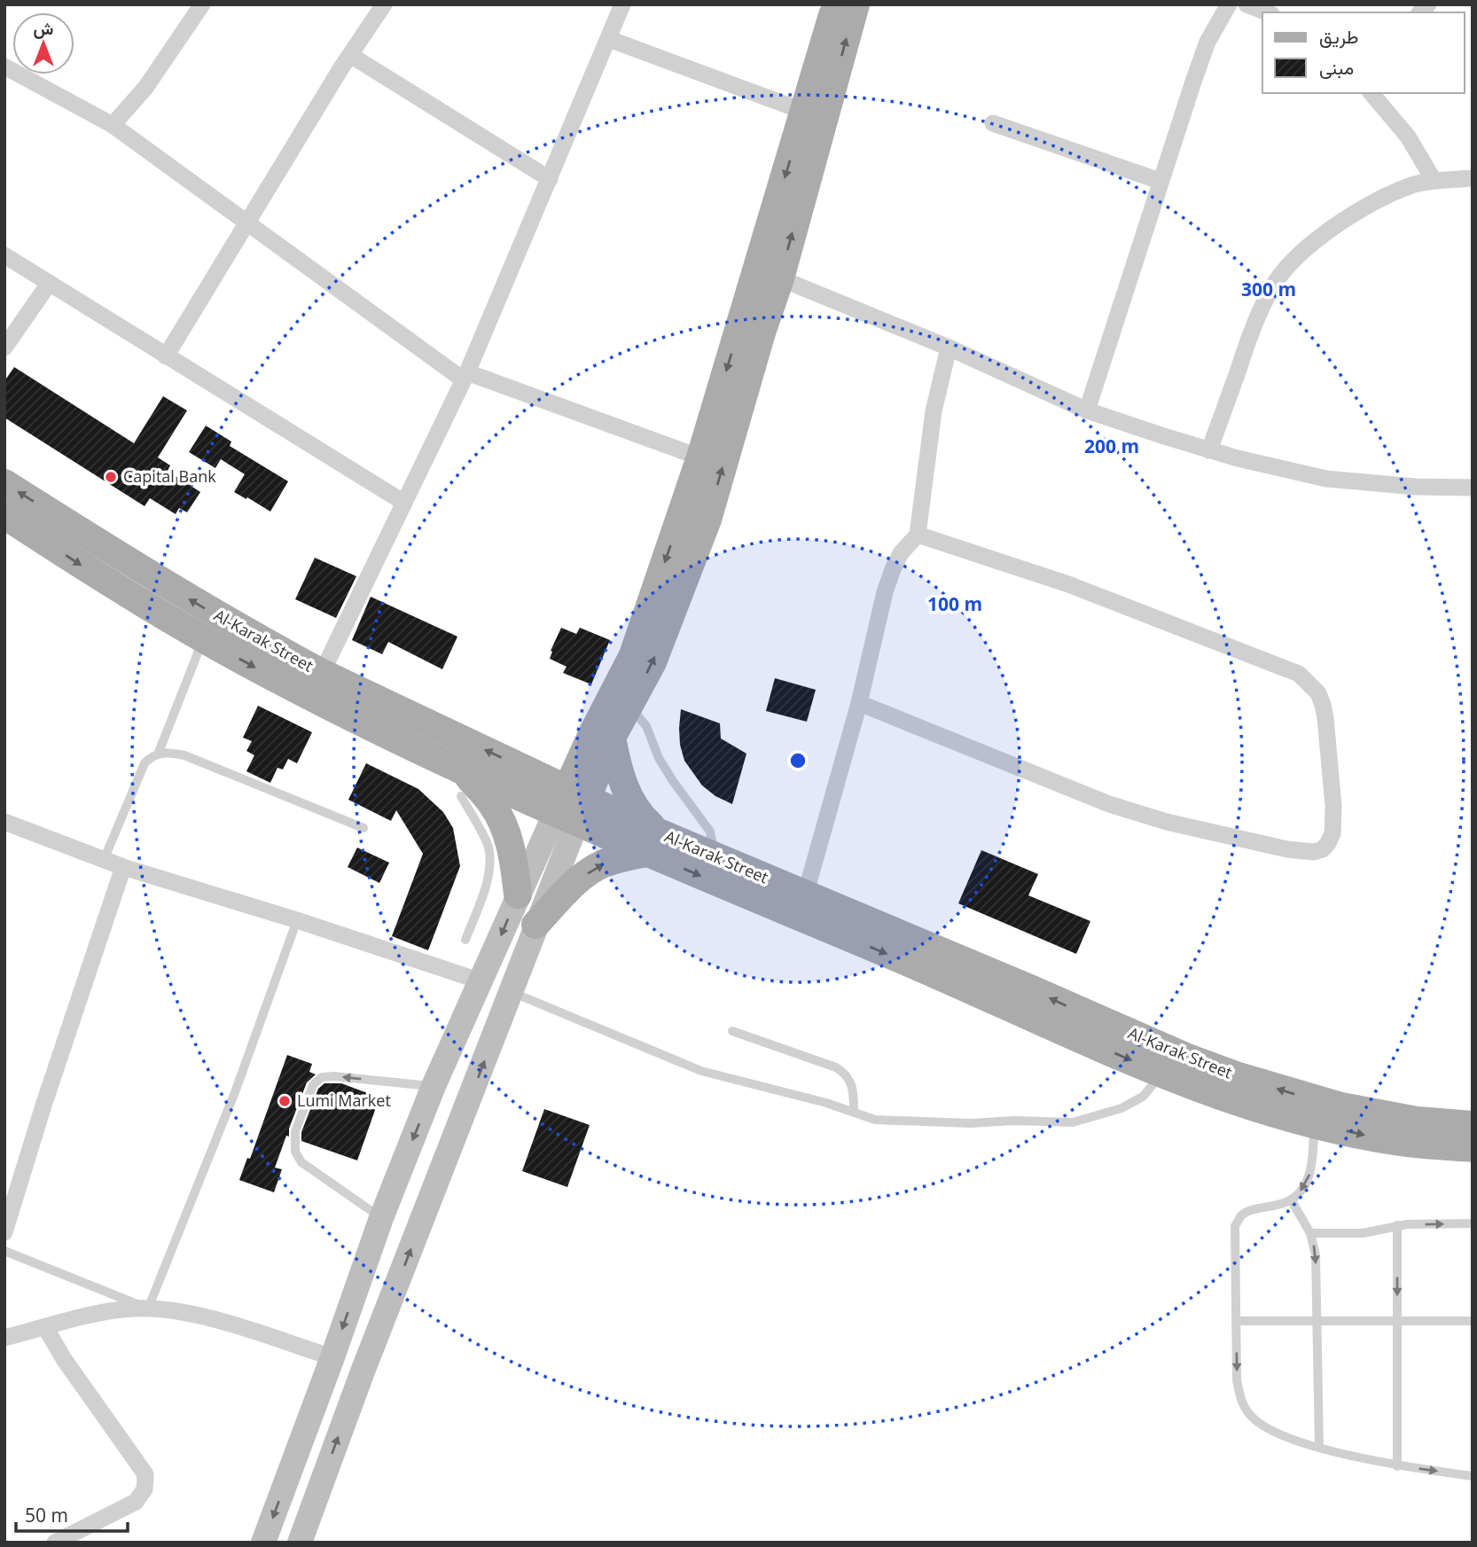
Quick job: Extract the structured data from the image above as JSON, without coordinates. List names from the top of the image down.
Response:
{
  "streets": {
    "main road": ["Al-Karak Street"]
  },
  "places": ["Capital Bank", "Lumi Market"],
  "legend": ["طريق", "مبنى"],
  "scale_bar": "50 m",
  "north": "top",
  "rings": ["300 m", "200 m", "100 m"]
}
